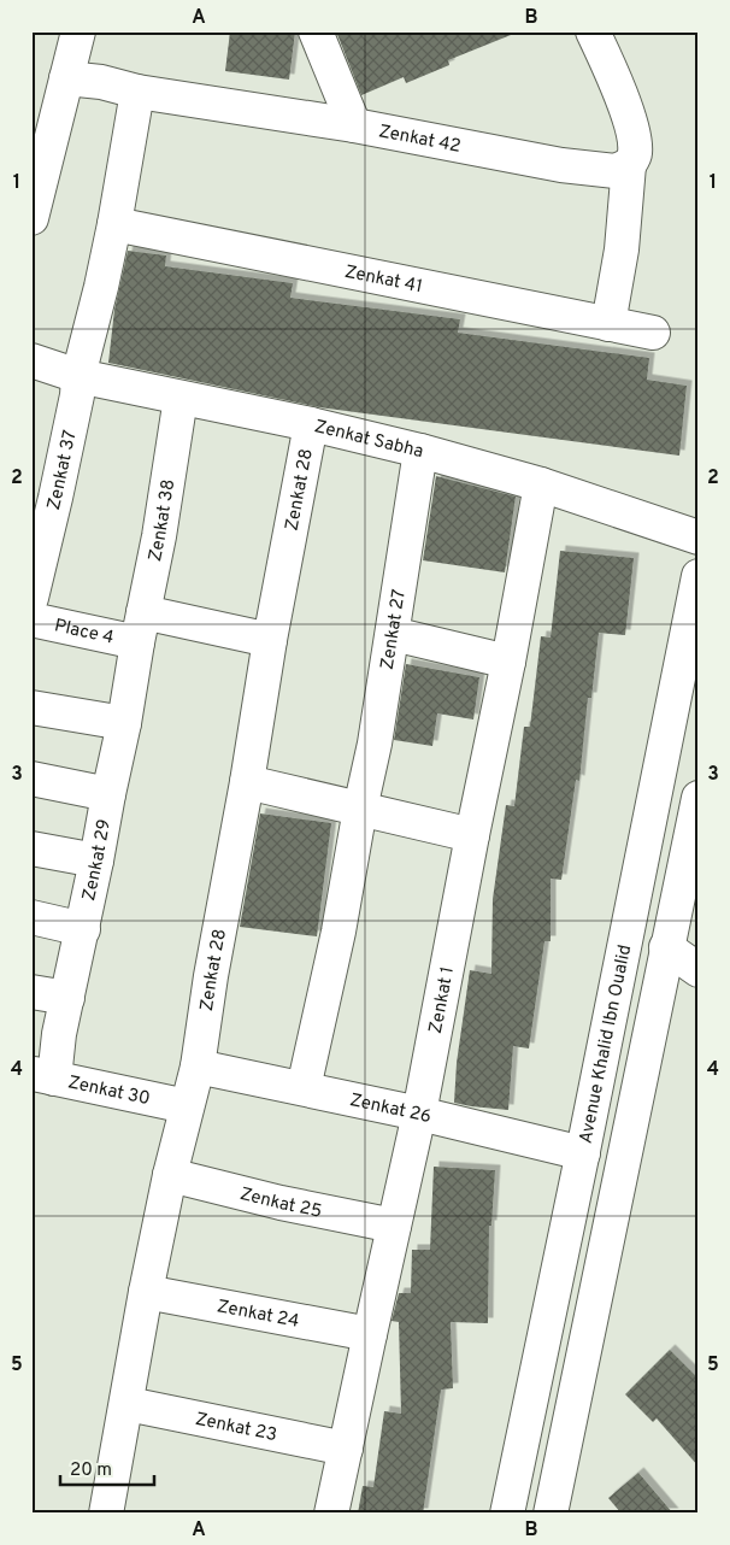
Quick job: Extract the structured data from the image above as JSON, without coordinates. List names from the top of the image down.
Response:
{
  "streets": {
    "street": [
      "Zenkat 42",
      "Zenkat 41",
      "Zenkat Sabha",
      "Zenkat 37",
      "Zenkat 28",
      "Zenkat 38",
      "Place 4",
      "Zenkat 27",
      "Zenkat 29",
      "Zenkat 1",
      "Avenue Khalid Ibn Oualid",
      "Zenkat 30",
      "Zenkat 26",
      "Zenkat 25",
      "Zenkat 24",
      "Zenkat 23"
    ]
  },
  "crossings": [
    ["Zenkat 42", "Zenkat 37"],
    ["Zenkat 41", "Zenkat 37"],
    ["Zenkat Sabha", "Zenkat 37"],
    ["Zenkat Sabha", "Zenkat 28"],
    ["Zenkat Sabha", "Zenkat 38"],
    ["Zenkat Sabha", "Zenkat 27"],
    ["Zenkat Sabha", "Zenkat 1"],
    ["Zenkat 28", "Place 4"],
    ["Zenkat 28", "Zenkat 30"],
    ["Zenkat 28", "Zenkat 26"],
    ["Zenkat 28", "Zenkat 25"],
    ["Zenkat 28", "Zenkat 24"],
    ["Zenkat 28", "Zenkat 23"],
    ["Zenkat 38", "Place 4"],
    ["Zenkat 38", "Zenkat 29"],
    ["Place 4", "Zenkat 29"],
    ["Zenkat 27", "Zenkat 26"],
    ["Zenkat 29", "Zenkat 30"],
    ["Zenkat 1", "Zenkat 26"],
    ["Zenkat 1", "Zenkat 25"],
    ["Zenkat 1", "Zenkat 24"],
    ["Zenkat 1", "Zenkat 23"],
    ["Avenue Khalid Ibn Oualid", "Zenkat 26"]
  ],
  "scale_bar": "20 m",
  "grid": {
    "columns": ["A", "B"],
    "rows": [
      "1",
      "2",
      "3",
      "4",
      "5"
    ]
  }
}
